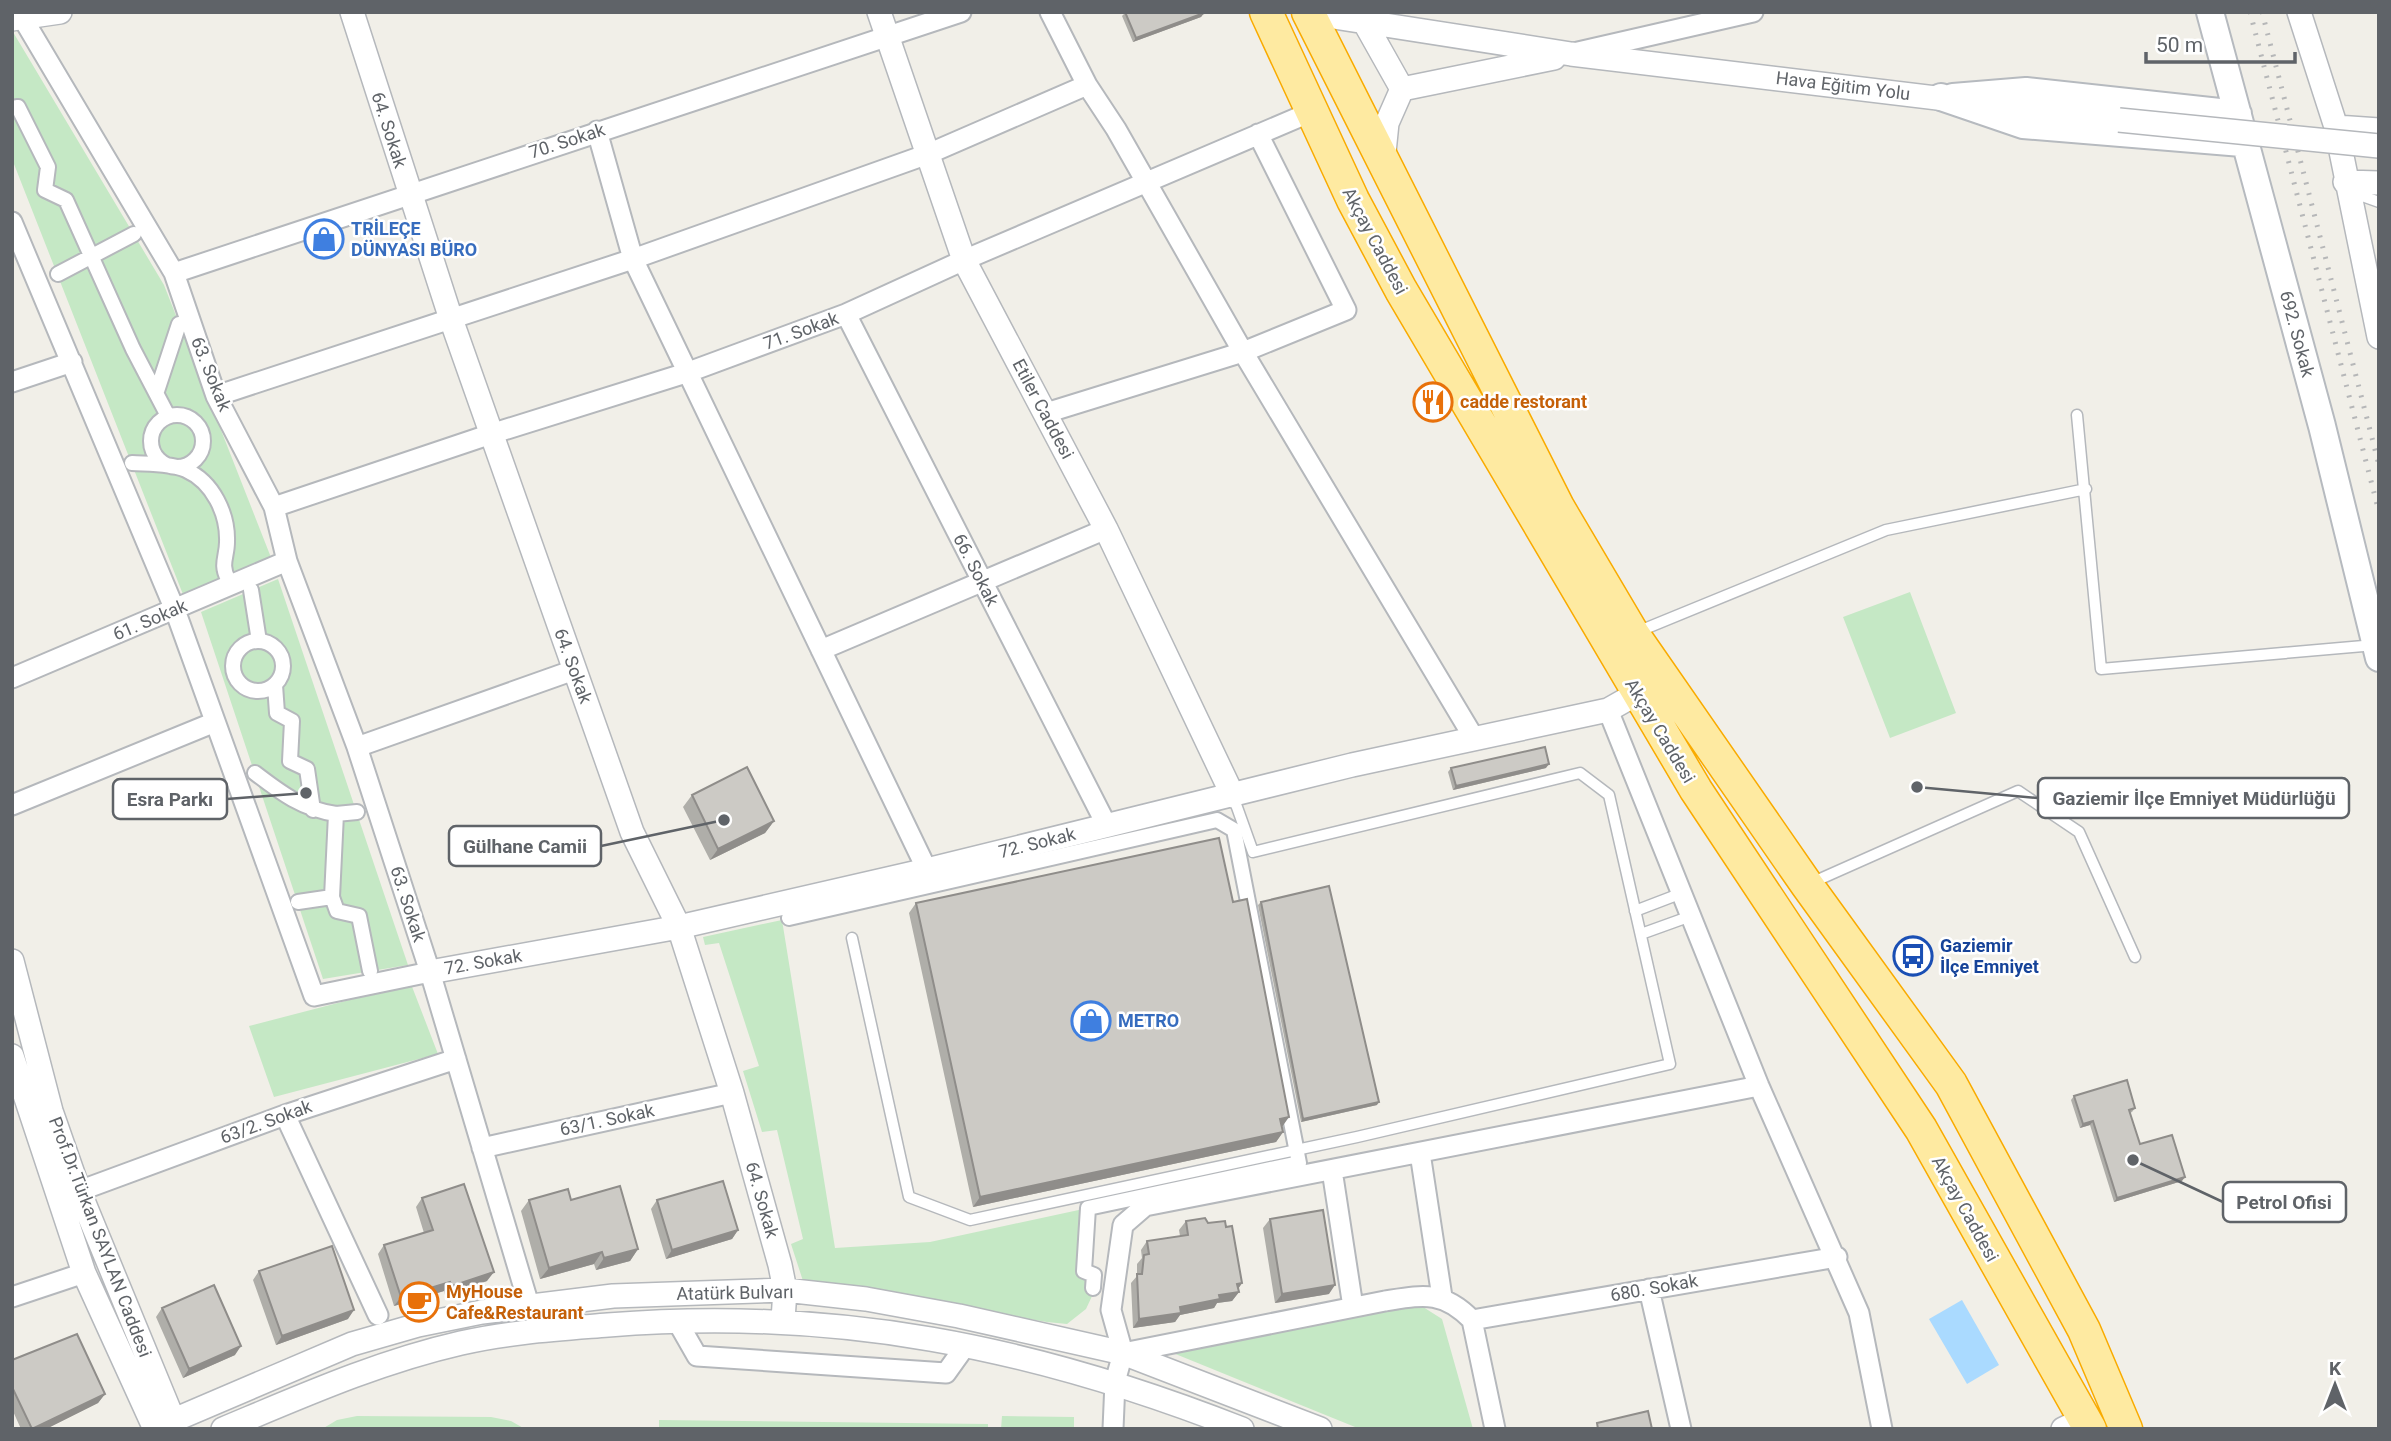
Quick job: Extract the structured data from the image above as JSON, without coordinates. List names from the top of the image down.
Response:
{
  "streets": {
    "highway": ["Akçay Caddesi"],
    "main road": ["692. Sokak"],
    "street": [
      "Hava Eğitim Yolu",
      "64. Sokak",
      "70. Sokak",
      "71. Sokak",
      "63. Sokak",
      "Etiler Caddesi",
      "66. Sokak",
      "61. Sokak",
      "72. Sokak",
      "63/1. Sokak",
      "63/2. Sokak",
      "Prof.Dr.Türkan SAYLAN Caddesi",
      "680. Sokak",
      "Atatürk Bulvarı"
    ]
  },
  "crossings": [
    ["Hava Eğitim Yolu", "Akçay Caddesi"],
    ["64. Sokak", "70. Sokak"],
    ["64. Sokak", "71. Sokak"],
    ["64. Sokak", "72. Sokak"],
    ["64. Sokak", "63/1. Sokak"],
    ["64. Sokak", "Atatürk Bulvarı"],
    ["70. Sokak", "63. Sokak"],
    ["70. Sokak", "Etiler Caddesi"],
    ["Akçay Caddesi", "71. Sokak"],
    ["Akçay Caddesi", "72. Sokak"],
    ["71. Sokak", "63. Sokak"],
    ["71. Sokak", "Etiler Caddesi"],
    ["71. Sokak", "66. Sokak"],
    ["63. Sokak", "61. Sokak"],
    ["63. Sokak", "72. Sokak"],
    ["63. Sokak", "63/1. Sokak"],
    ["63. Sokak", "63/2. Sokak"],
    ["63. Sokak", "Atatürk Bulvarı"],
    ["Etiler Caddesi", "72. Sokak"],
    ["66. Sokak", "72. Sokak"],
    ["63/2. Sokak", "Prof.Dr.Türkan SAYLAN Caddesi"],
    ["Prof.Dr.Türkan SAYLAN Caddesi", "Atatürk Bulvarı"]
  ],
  "places": {
    "shop": ["TRİLEÇE DÜNYASI BÜRO", "METRO"],
    "restaurant": ["cadde restorant"],
    "other": [
      "Gaziemir İlçe Emniyet Müdürlüğü",
      "Esra Parkı",
      "Gülhane Camii",
      "Petrol Ofisi"
    ],
    "bus stop": ["Gaziemir İlçe Emniyet"],
    "cafe": ["MyHouse Cafe&Restaurant"]
  },
  "scale_bar": "50 m",
  "north": "top"
}
